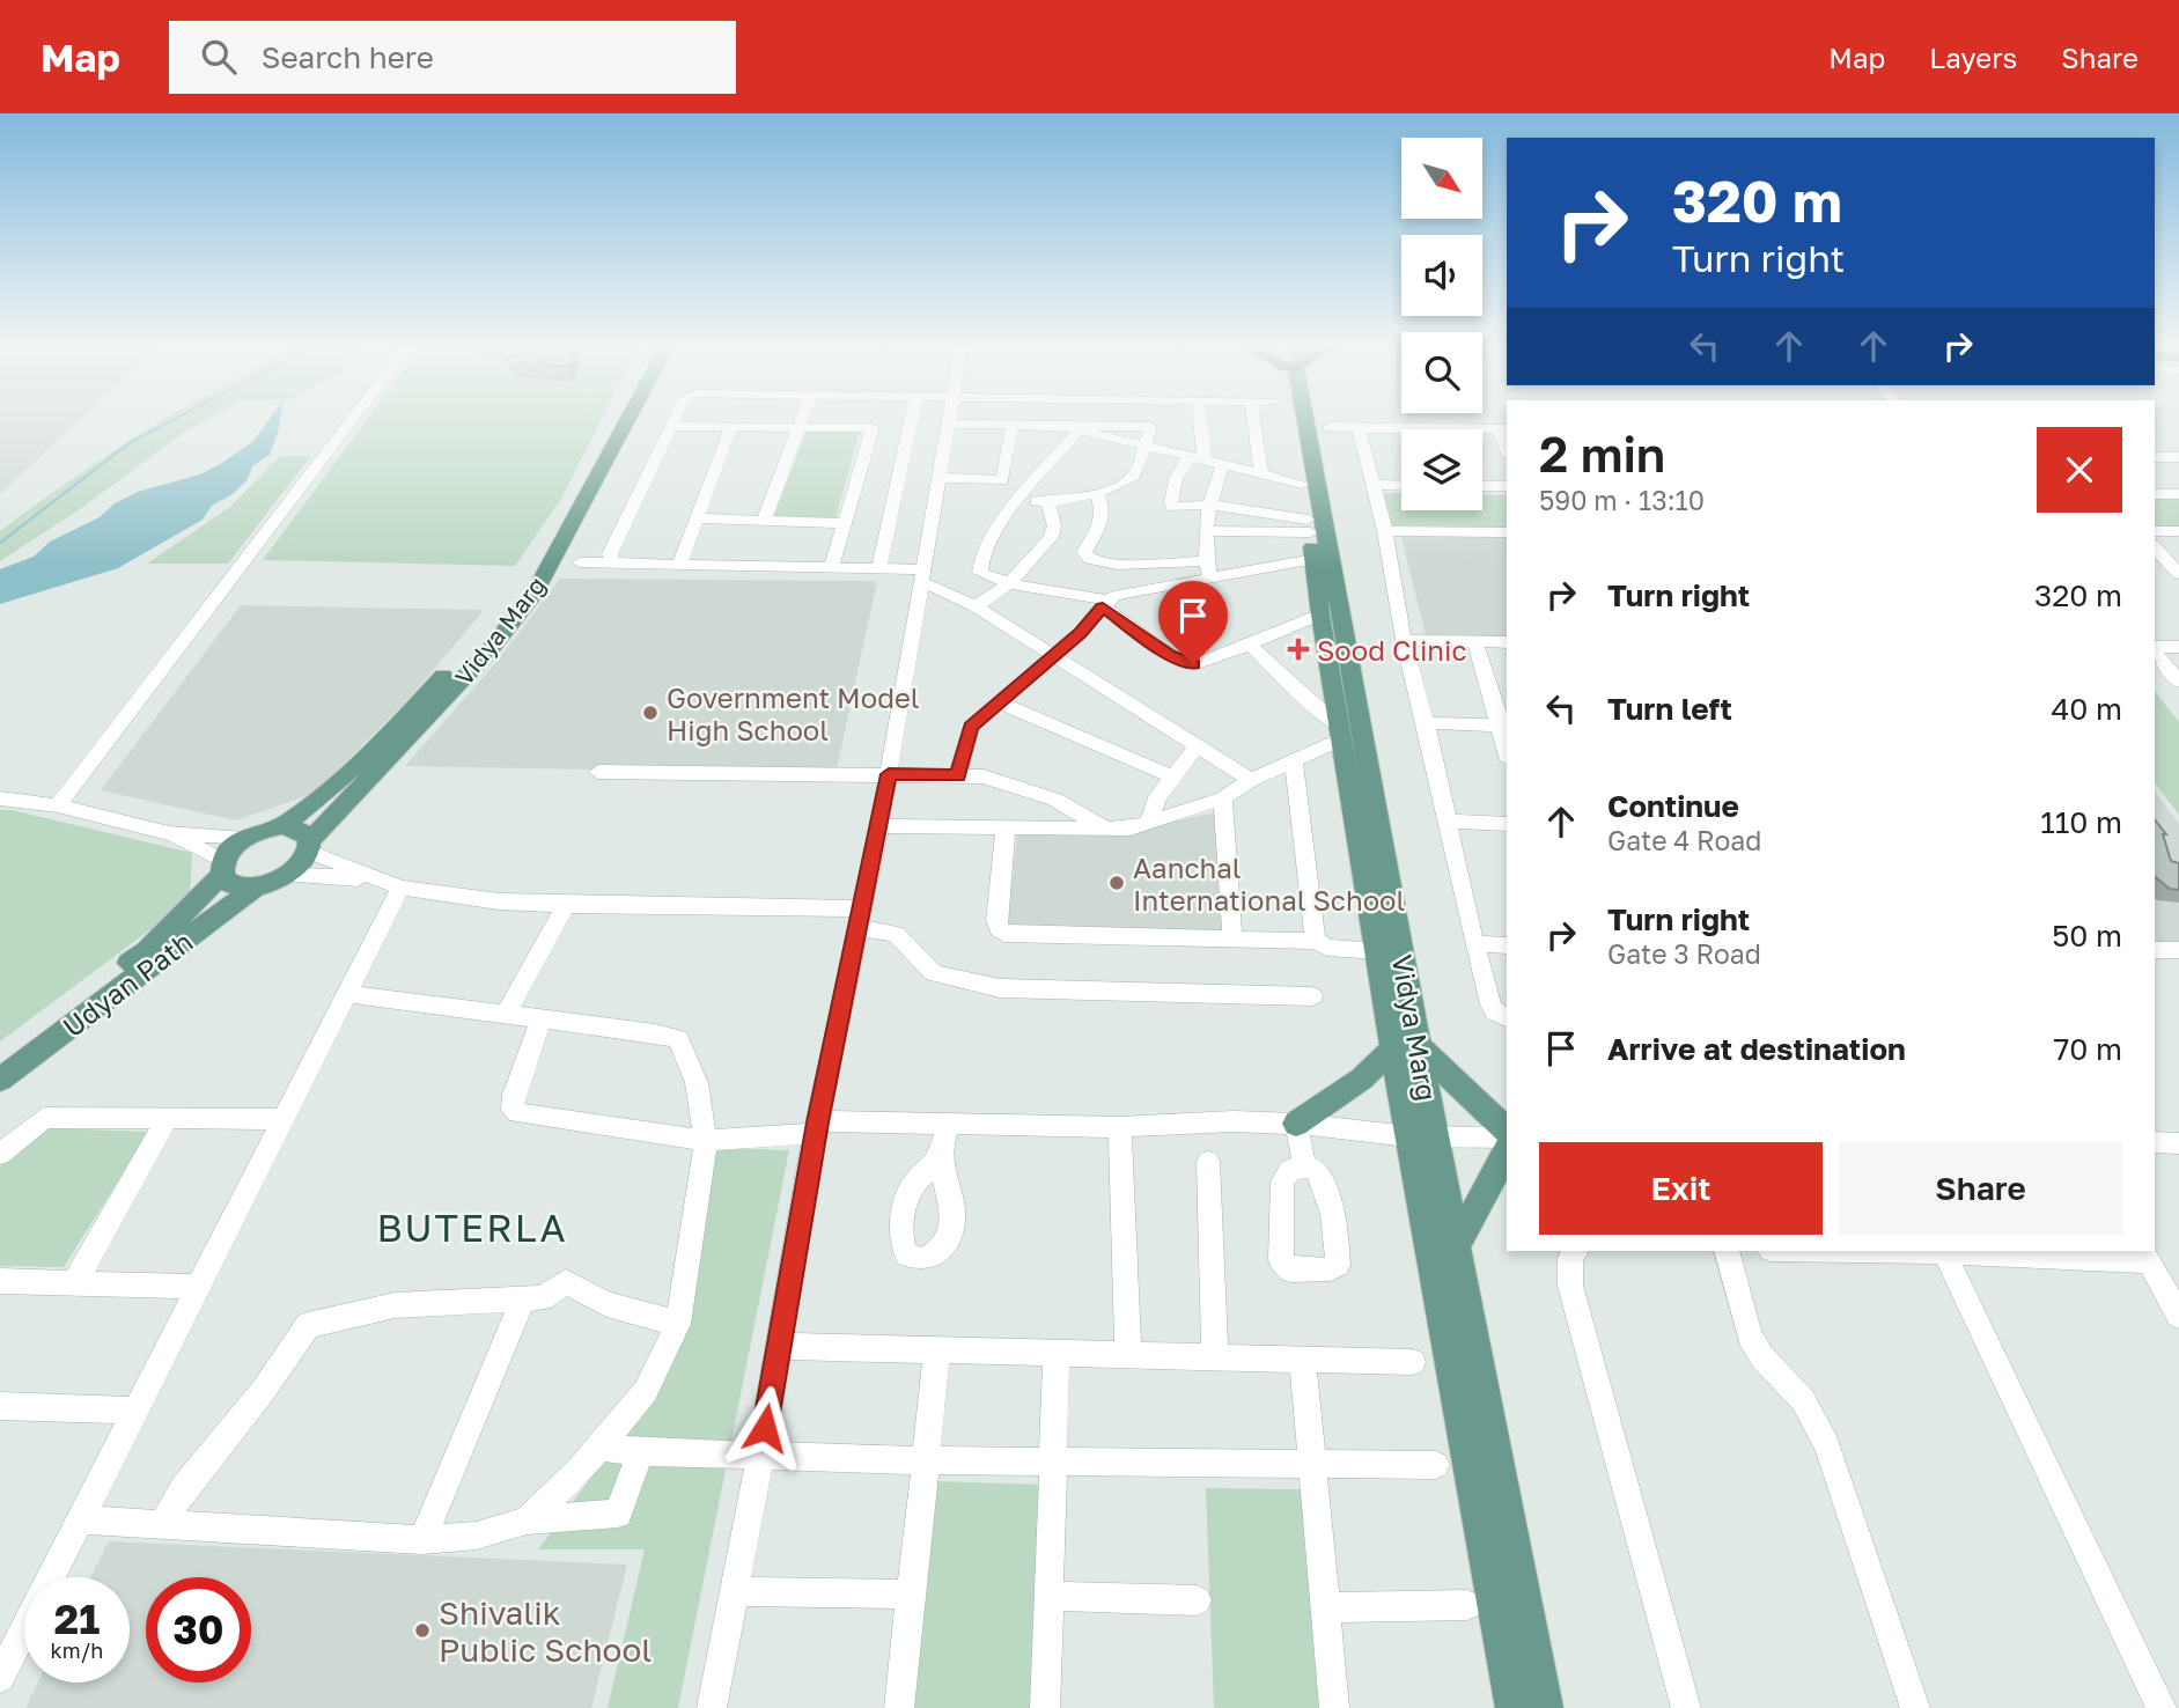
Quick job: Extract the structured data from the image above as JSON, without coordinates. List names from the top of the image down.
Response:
{
  "streets": {
    "main road": ["Vidya Marg", "Udyan Path"]
  },
  "crossings": [
    ["Vidya Marg", "Udyan Path"]
  ],
  "districts": ["BUTERLA"],
  "places": {
    "health": ["Sood Clinic"],
    "other": ["Government Model High School", "Aanchal International School", "Shivalik Public School"]
  },
  "north": "bottom right",
  "page": {
    "header": "Map",
    "search": "Search here",
    "nav": ["Map", "Layers", "Share"],
    "turn": ["320 m", "Turn right"],
    "heading": ["2 min", "590 m · 13:10"],
    "list": [
      {
        "name": "Turn right",
        "value": "320 m"
      },
      {
        "name": "Turn left",
        "value": "40 m"
      },
      {
        "name": "Continue",
        "note": "Gate 4 Road",
        "value": "110 m"
      },
      {
        "name": "Turn right",
        "note": "Gate 3 Road",
        "value": "50 m"
      },
      {
        "name": "Arrive at destination",
        "value": "70 m"
      }
    ],
    "buttons": ["Exit", "Share"],
    "speed": "21 km/h",
    "limit": "30"
  }
}
